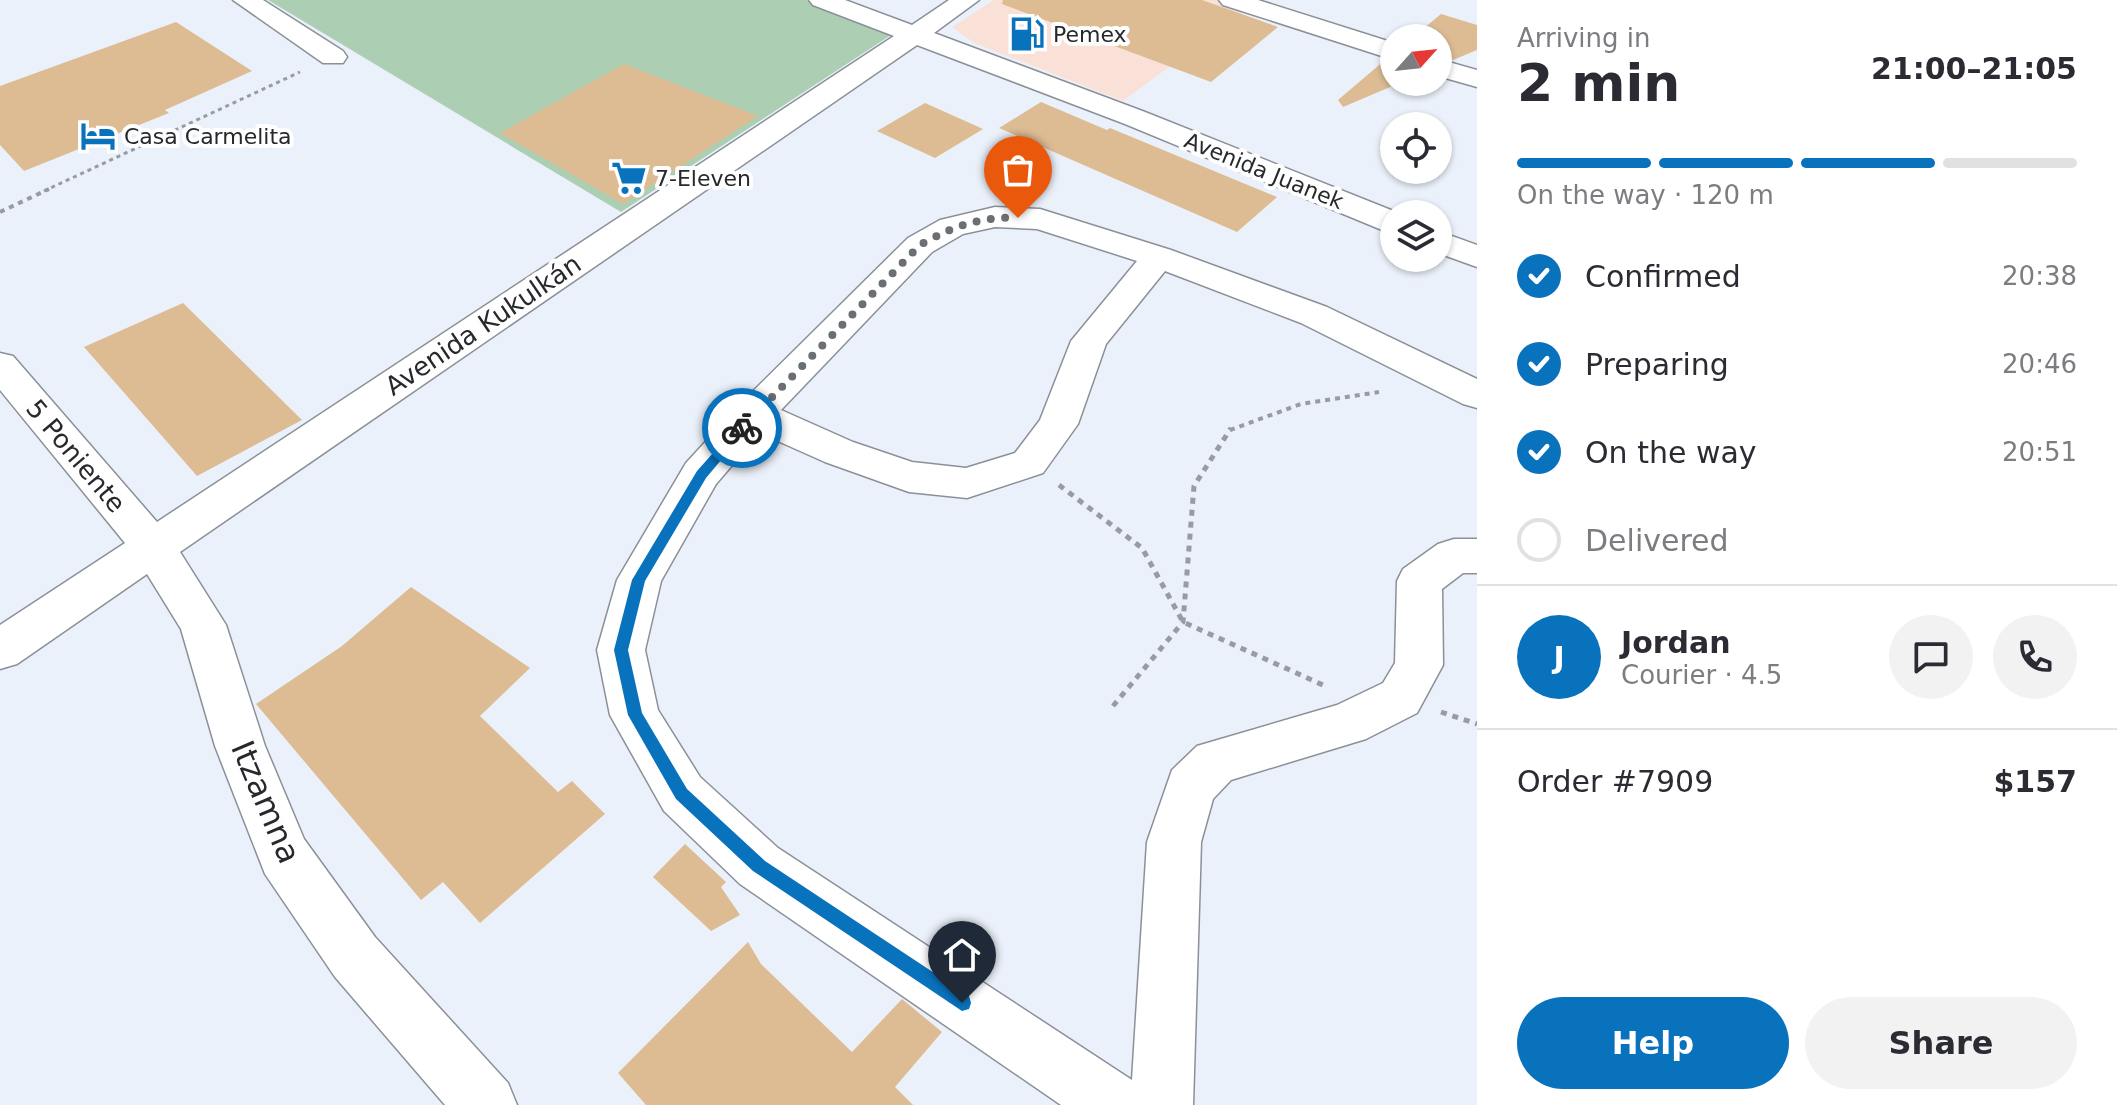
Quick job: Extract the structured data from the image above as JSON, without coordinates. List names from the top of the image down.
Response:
{
  "streets": {
    "street": [
      "Avenida Juanek",
      "Avenida Kukulkán",
      "5 Poniente",
      "Itzamna"
    ]
  },
  "crossings": [
    ["Avenida Juanek", "Avenida Kukulkán"],
    ["Avenida Kukulkán", "5 Poniente"],
    ["Avenida Kukulkán", "Itzamna"],
    ["5 Poniente", "Itzamna"]
  ],
  "places": {
    "fuel station": ["Pemex"],
    "hotel": ["Casa Carmelita"],
    "supermarket": ["7-Eleven"]
  },
  "north": "top right",
  "page": {
    "heading": ["2 min", "Arriving in", "21:00–21:05"],
    "panel": [
      "Jordan",
      "Courier · 4.5",
      "Order #7909",
      "$157"
    ],
    "bar": "On the way · 120 m",
    "list": [
      ["Confirmed", "20:38"],
      ["Preparing", "20:46"],
      ["On the way", "20:51"],
      "Delivered"
    ],
    "round": "J",
    "buttons": ["Help", "Share"]
  }
}
